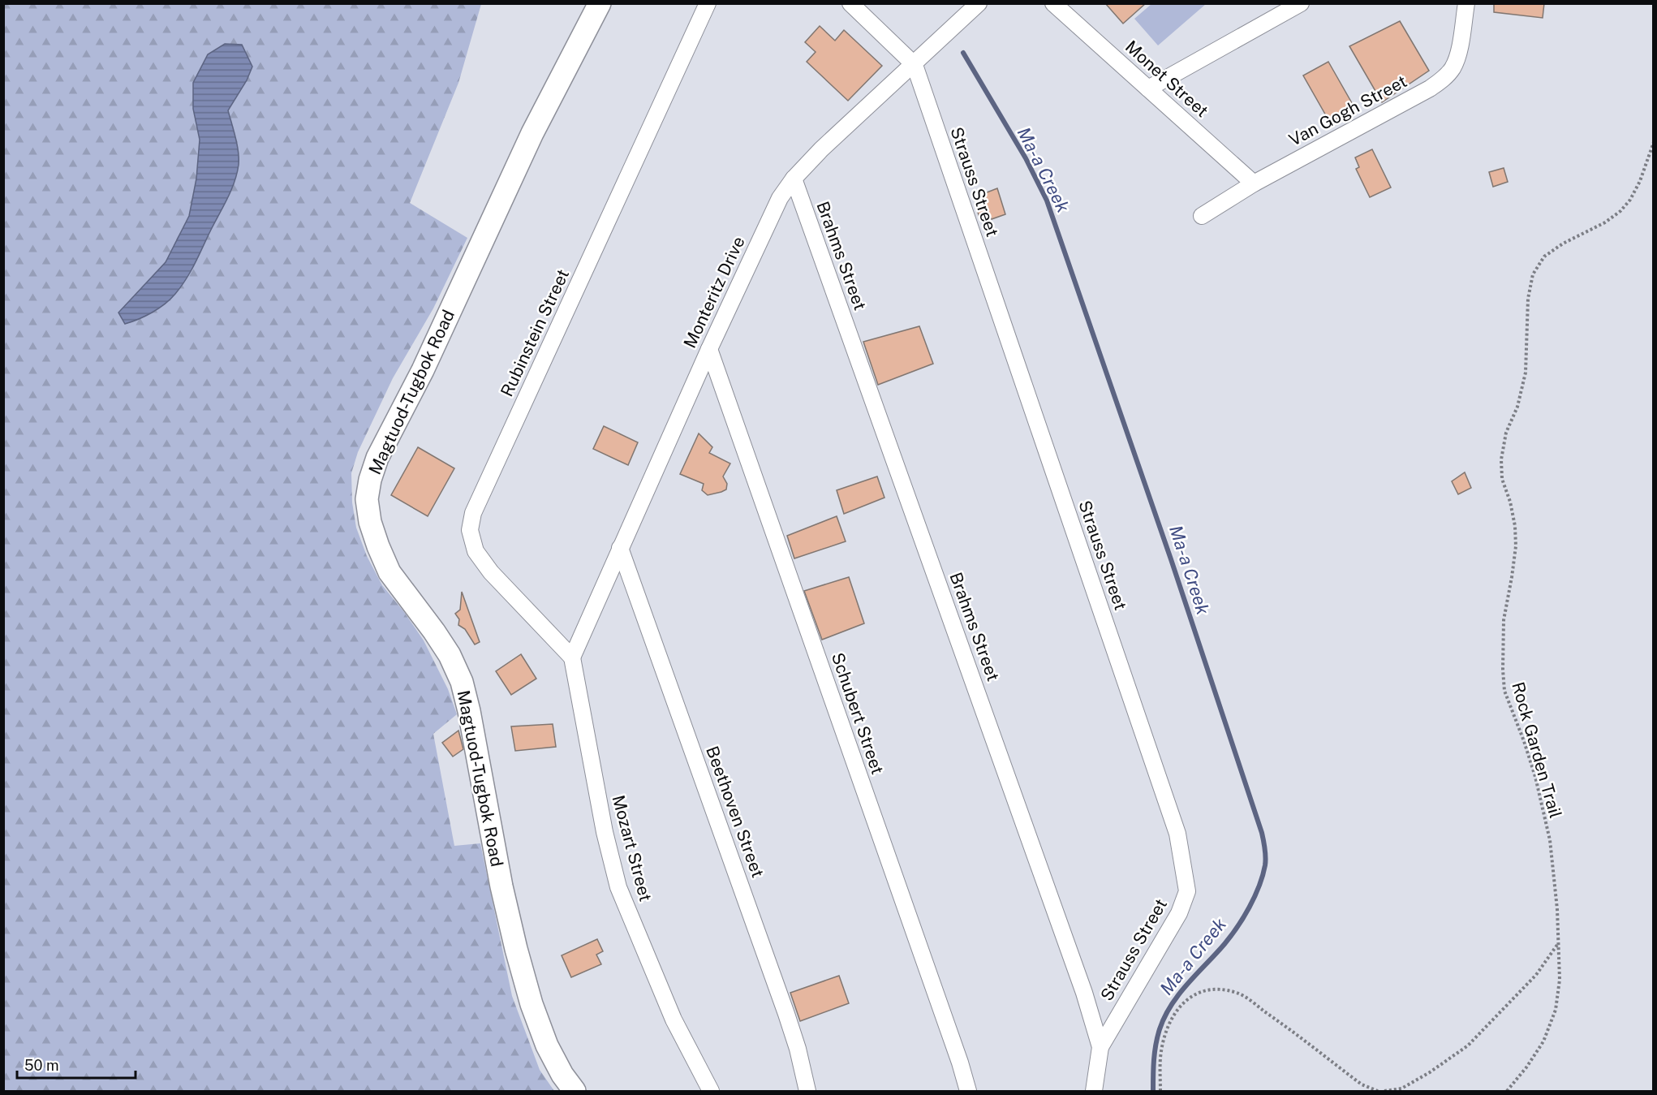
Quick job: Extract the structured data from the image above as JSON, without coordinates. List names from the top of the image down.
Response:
{
  "streets": {
    "main road": ["Magtuod-Tugbok Road"],
    "street": [
      "Monet Street",
      "Van Gogh Street",
      "Strauss Street",
      "Brahms Street",
      "Monteritz Drive",
      "Rubinstein Street",
      "Schubert Street",
      "Beethoven Street",
      "Mozart Street"
    ],
    "path": ["Rock Garden Trail"]
  },
  "crossings": [
    ["Monet Street", "Van Gogh Street"],
    ["Strauss Street", "Brahms Street"],
    ["Strauss Street", "Monteritz Drive"],
    ["Brahms Street", "Monteritz Drive"],
    ["Monteritz Drive", "Rubinstein Street"],
    ["Monteritz Drive", "Schubert Street"],
    ["Monteritz Drive", "Beethoven Street"],
    ["Monteritz Drive", "Mozart Street"],
    ["Rubinstein Street", "Mozart Street"]
  ],
  "water": ["Ma-a Creek"],
  "scale_bar": "50 m"
}
